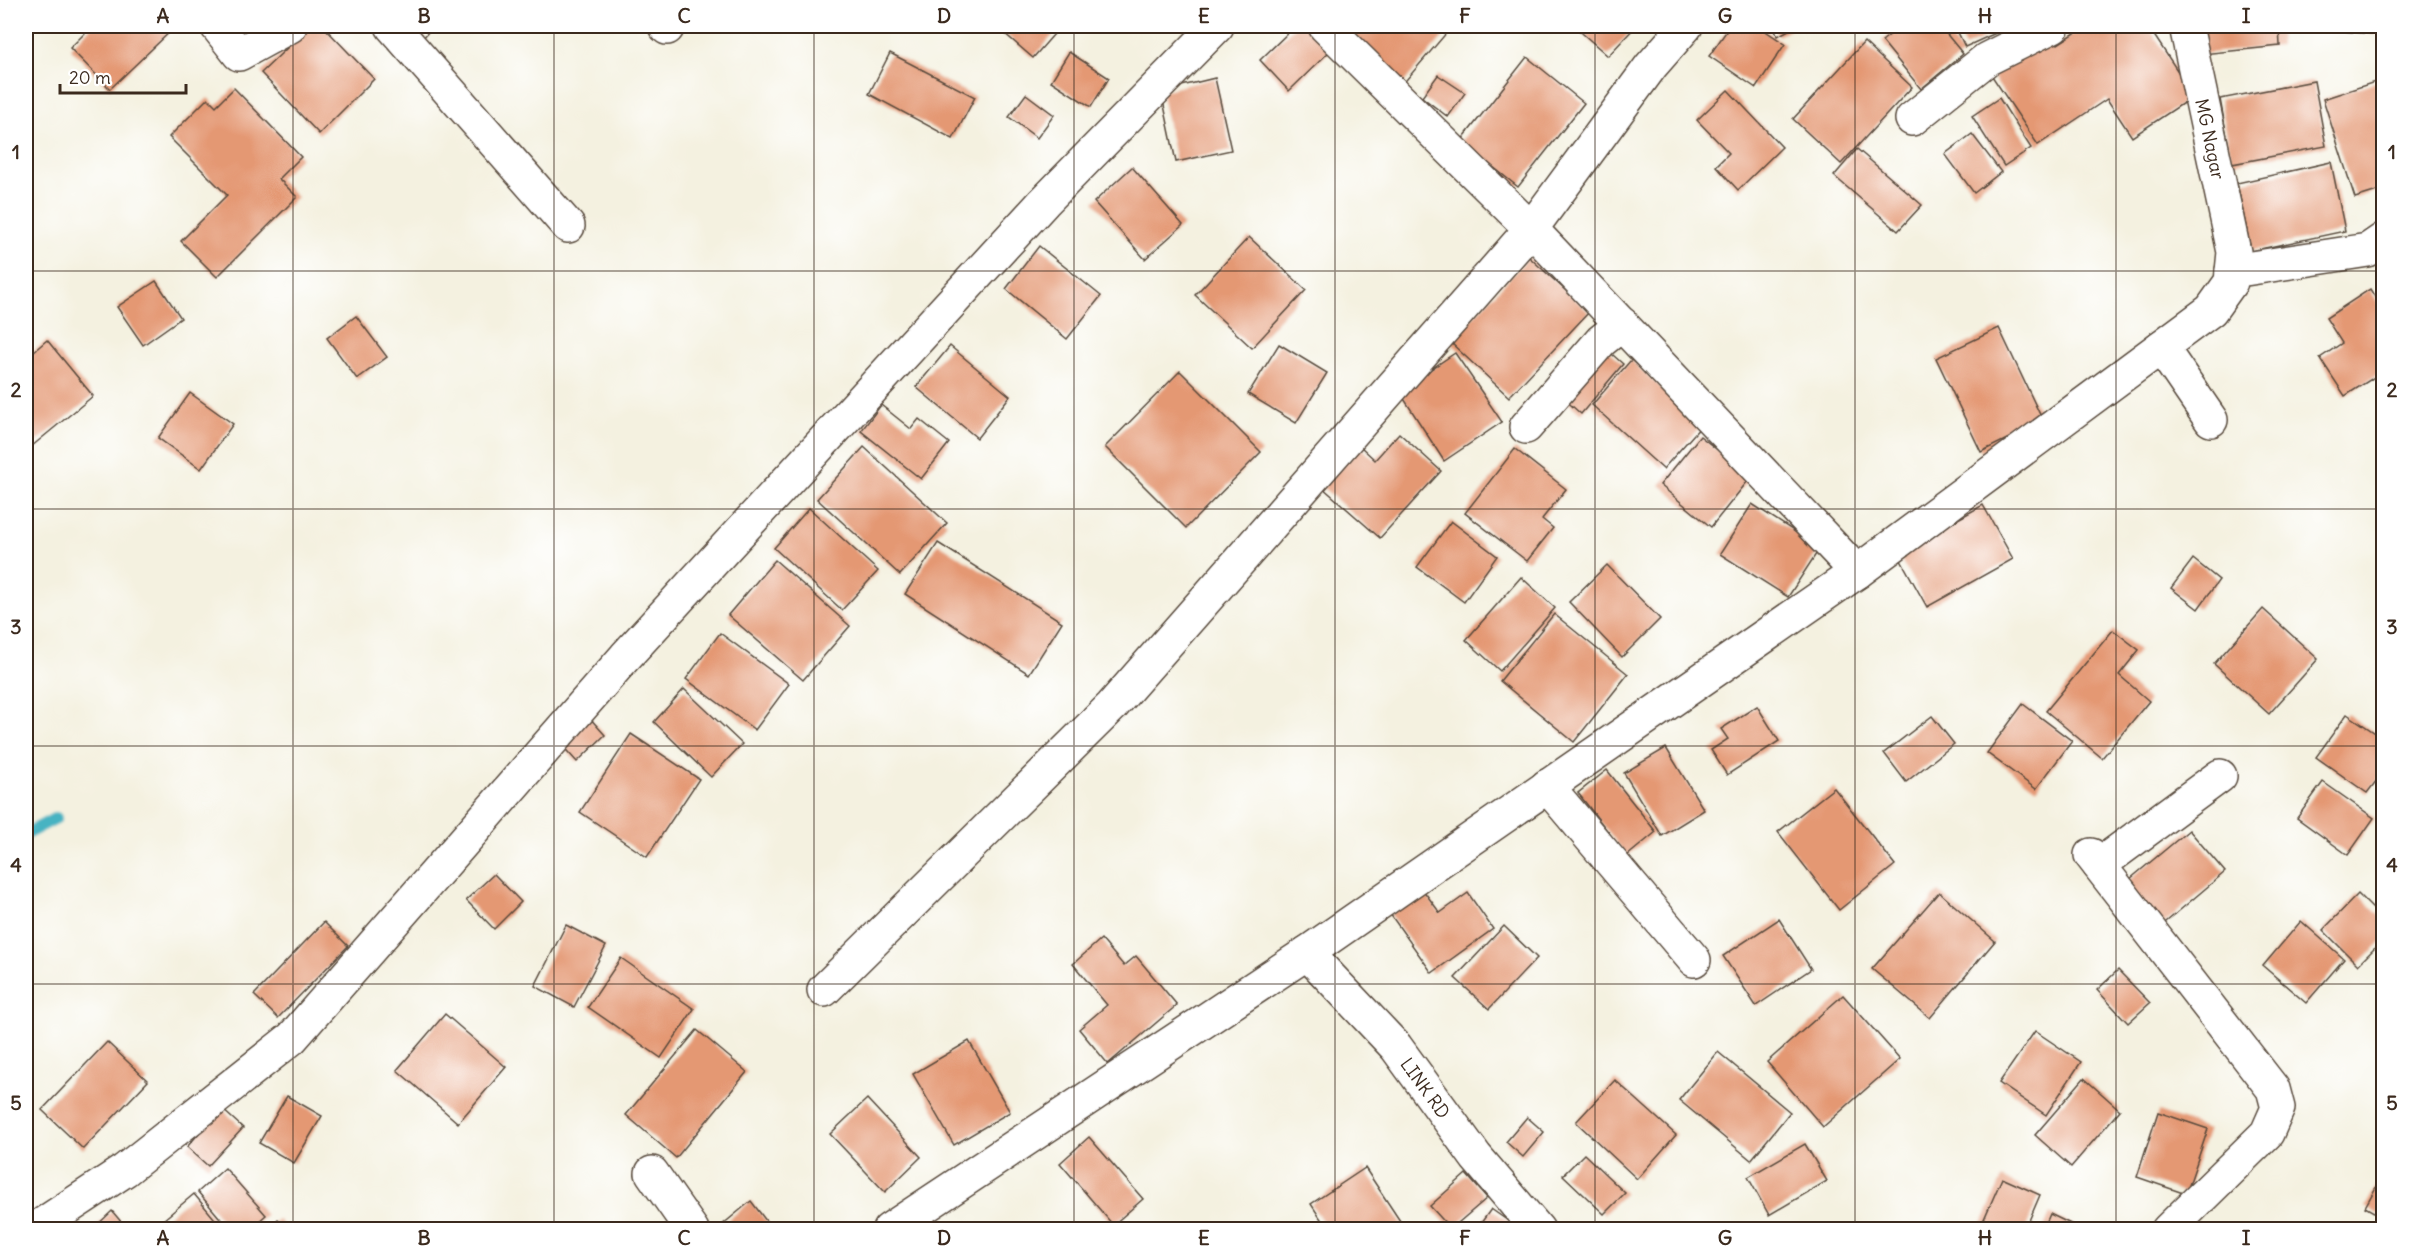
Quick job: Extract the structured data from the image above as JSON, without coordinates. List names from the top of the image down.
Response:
{
  "streets": {
    "street": ["MG Nagar", "LINK RD"]
  },
  "scale_bar": "20 m",
  "grid": {
    "columns": [
      "A",
      "B",
      "C",
      "D",
      "E",
      "F",
      "G",
      "H",
      "I"
    ],
    "rows": [
      "1",
      "2",
      "3",
      "4",
      "5"
    ]
  }
}
